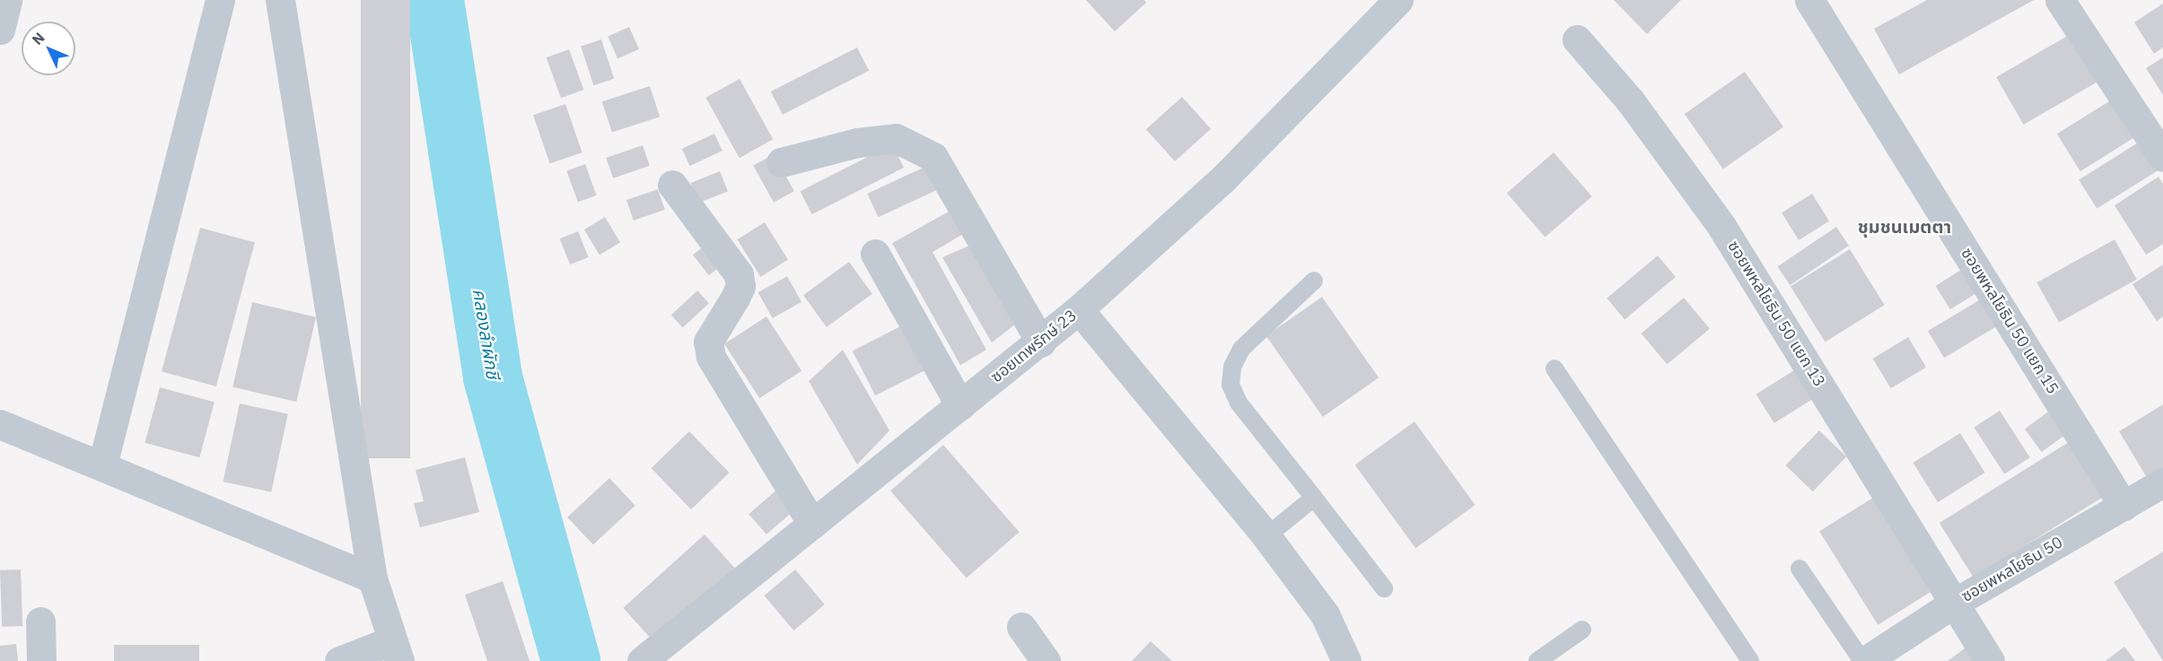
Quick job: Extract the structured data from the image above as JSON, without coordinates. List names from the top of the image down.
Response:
{
  "streets": {
    "street": [
      "ซอยพหลโยธิน 50 แยก 13",
      "ซอยพหลโยธิน 50 แยก 15",
      "ซอยเทพรักษ์ 23",
      "ซอยพหลโยธิน 50"
    ]
  },
  "crossings": [
    ["ซอยพหลโยธิน 50 แยก 13", "ซอยพหลโยธิน 50"],
    ["ซอยพหลโยธิน 50 แยก 15", "ซอยพหลโยธิน 50"]
  ],
  "districts": ["ชุมชนเมตตา"],
  "water": ["คลองลำผักชี"],
  "north": "top left"
}
